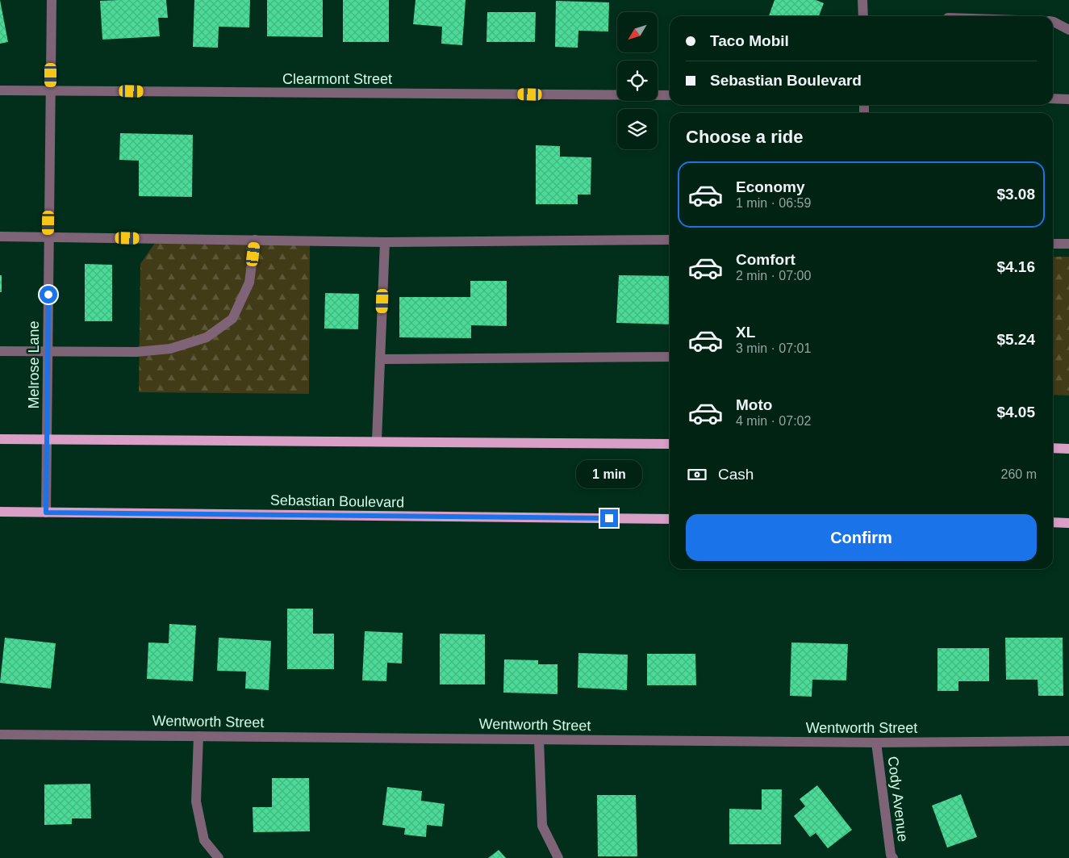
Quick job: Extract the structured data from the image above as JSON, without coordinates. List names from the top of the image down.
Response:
{
  "streets": {
    "main road": ["Sebastian Boulevard"],
    "street": [
      "Clearmont Street",
      "Melrose Lane",
      "Wentworth Street",
      "Cody Avenue"
    ]
  },
  "crossings": [
    ["Clearmont Street", "Melrose Lane"],
    ["Melrose Lane", "Sebastian Boulevard"],
    ["Wentworth Street", "Cody Avenue"]
  ],
  "north": "bottom left",
  "page": {
    "banner": ["Taco Mobil", "Sebastian Boulevard"],
    "heading": "Choose a ride",
    "list": [
      {
        "name": "Economy",
        "note": "1 min · 06:59",
        "value": "$3.08"
      },
      {
        "name": "Comfort",
        "note": "2 min · 07:00",
        "value": "$4.16"
      },
      {
        "name": "XL",
        "note": "3 min · 07:01",
        "value": "$5.24"
      },
      {
        "name": "Moto",
        "note": "4 min · 07:02",
        "value": "$4.05"
      }
    ],
    "pay": ["Cash", "260 m"],
    "bubble": "1 min",
    "buttons": "Confirm"
  }
}
